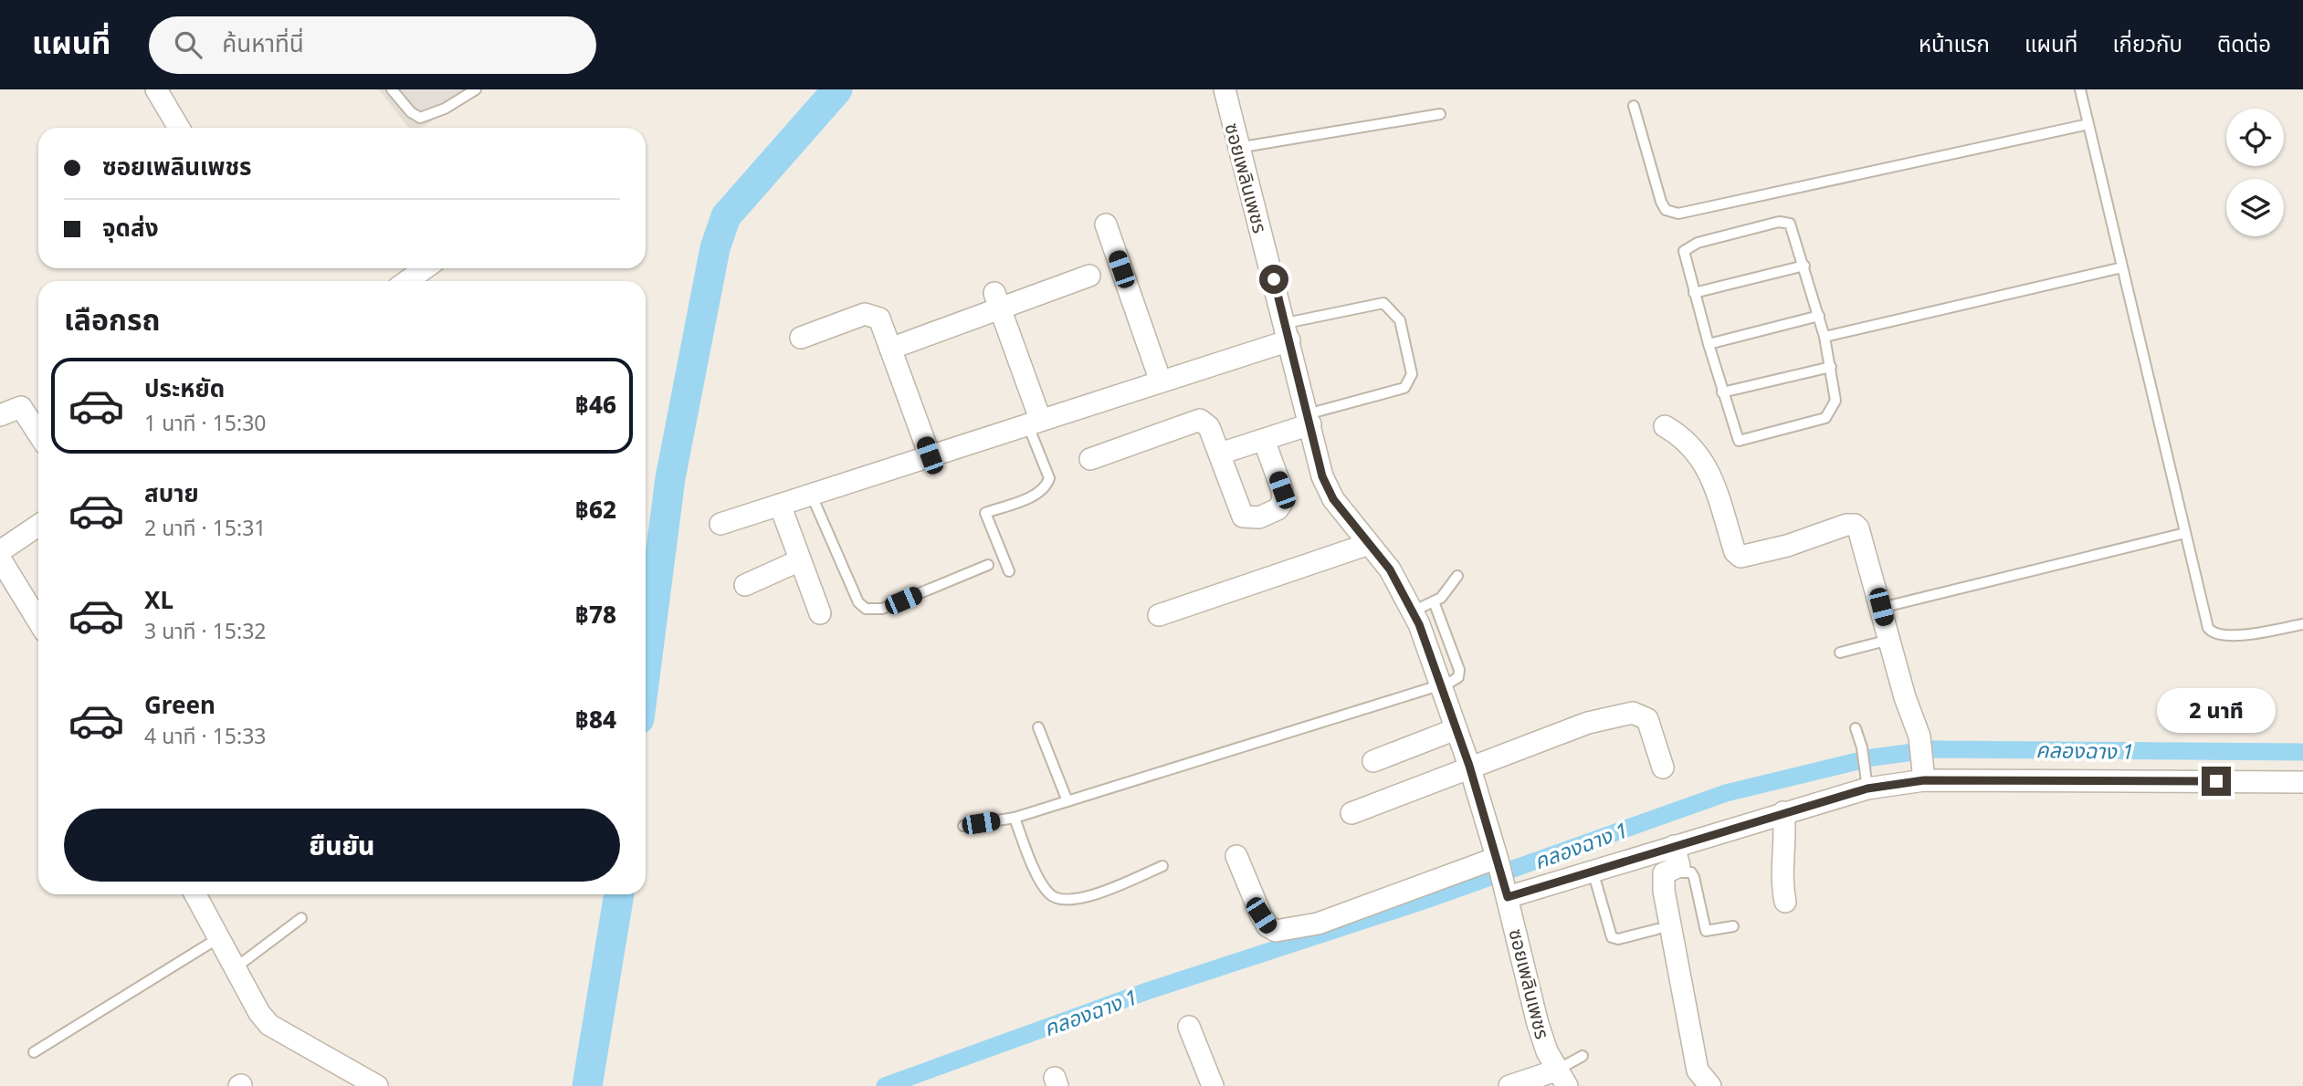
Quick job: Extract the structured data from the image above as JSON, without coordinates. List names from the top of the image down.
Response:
{
  "streets": {
    "street": ["ซอยเพลินเพชร"]
  },
  "water": ["คลองฉาง 1"],
  "page": {
    "header": "แผนที่",
    "search": "ค้นหาที่นี่",
    "nav": [
      "หน้าแรก",
      "แผนที่",
      "เกี่ยวกับ",
      "ติดต่อ"
    ],
    "banner": ["ซอยเพลินเพชร", "จุดส่ง"],
    "heading": "เลือกรถ",
    "list": [
      {
        "name": "ประหยัด",
        "note": "1 นาที · 15:30",
        "value": "฿46"
      },
      {
        "name": "สบาย",
        "note": "2 นาที · 15:31",
        "value": "฿62"
      },
      {
        "name": "XL",
        "note": "3 นาที · 15:32",
        "value": "฿78"
      },
      {
        "name": "Green",
        "note": "4 นาที · 15:33",
        "value": "฿84"
      }
    ],
    "bubble": "2 นาที",
    "buttons": "ยืนยัน"
  }
}
